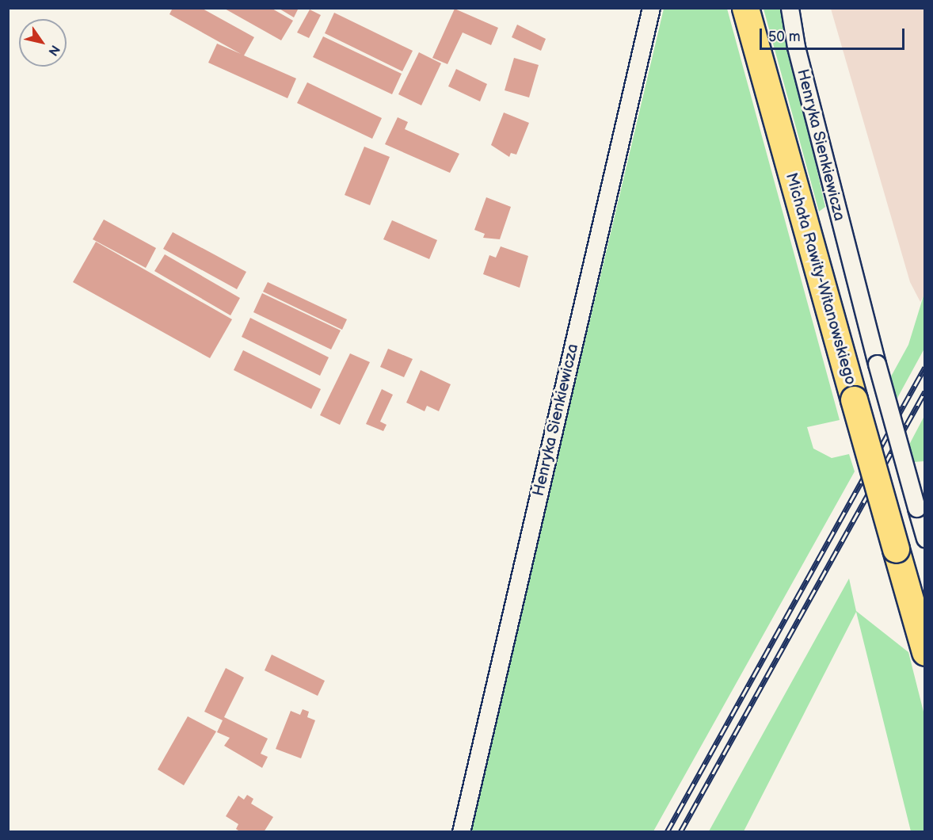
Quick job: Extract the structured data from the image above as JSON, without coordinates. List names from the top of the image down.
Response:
{
  "streets": {
    "main road": ["Michała Rawity-Witanowskiego"],
    "street": ["Henryka Sienkiewicza"]
  },
  "scale_bar": "50 m",
  "north": "bottom right"
}
